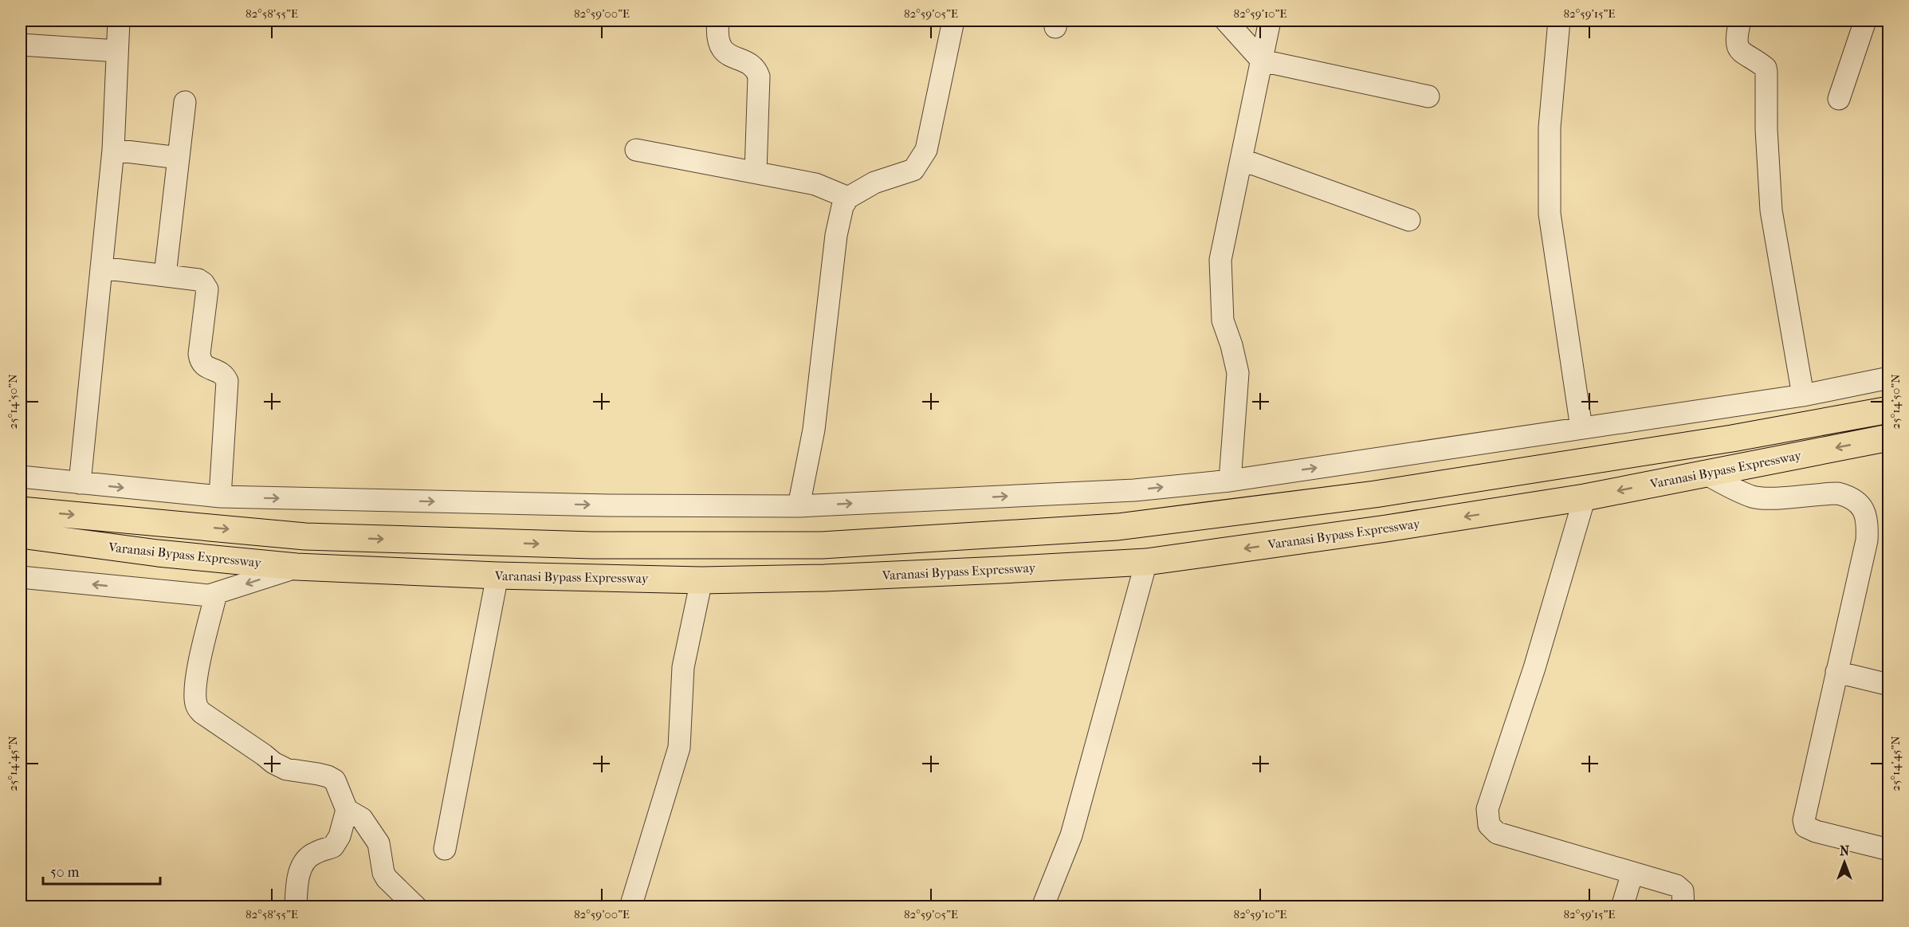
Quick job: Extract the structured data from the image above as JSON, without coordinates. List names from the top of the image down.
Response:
{
  "streets": {
    "highway": ["Varanasi Bypass Expressway"]
  },
  "scale_bar": "50 m",
  "north": "top",
  "coordinates": [
    "82°58'55\"E",
    "82°59'00\"E",
    "82°59'05\"E",
    "82°59'10\"E",
    "82°59'15\"E",
    "25°14'50\"N",
    "25°14'45\"N"
  ]
}
